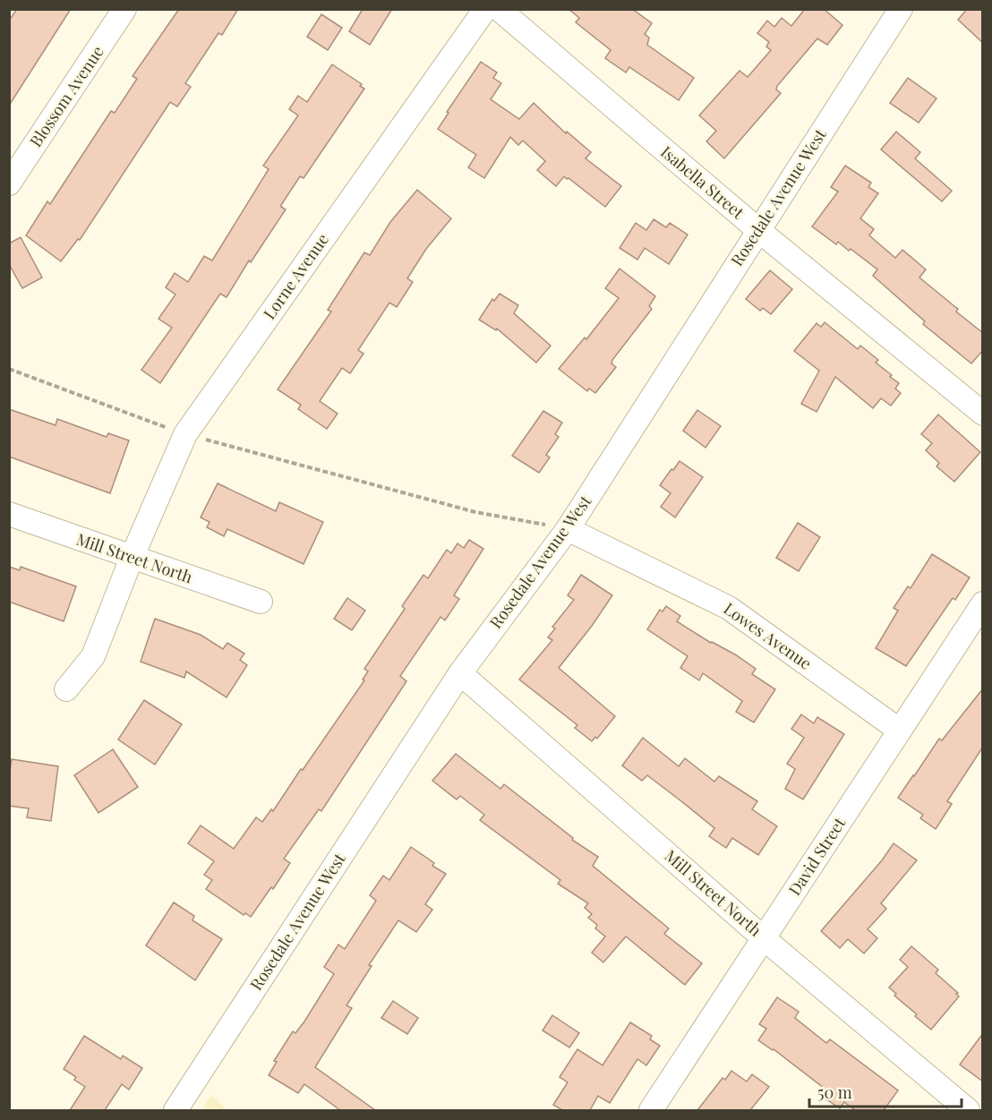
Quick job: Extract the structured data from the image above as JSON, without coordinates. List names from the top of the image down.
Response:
{
  "streets": {
    "street": [
      "Blossom Avenue",
      "Isabella Street",
      "Rosedale Avenue West",
      "Lorne Avenue",
      "Mill Street North",
      "Lowes Avenue",
      "David Street"
    ]
  },
  "crossings": [
    ["Isabella Street", "Rosedale Avenue West"],
    ["Rosedale Avenue West", "Mill Street North"],
    ["Rosedale Avenue West", "Lowes Avenue"],
    ["Lorne Avenue", "Mill Street North"],
    ["Mill Street North", "David Street"],
    ["Lowes Avenue", "David Street"]
  ],
  "scale_bar": "50 m"
}
